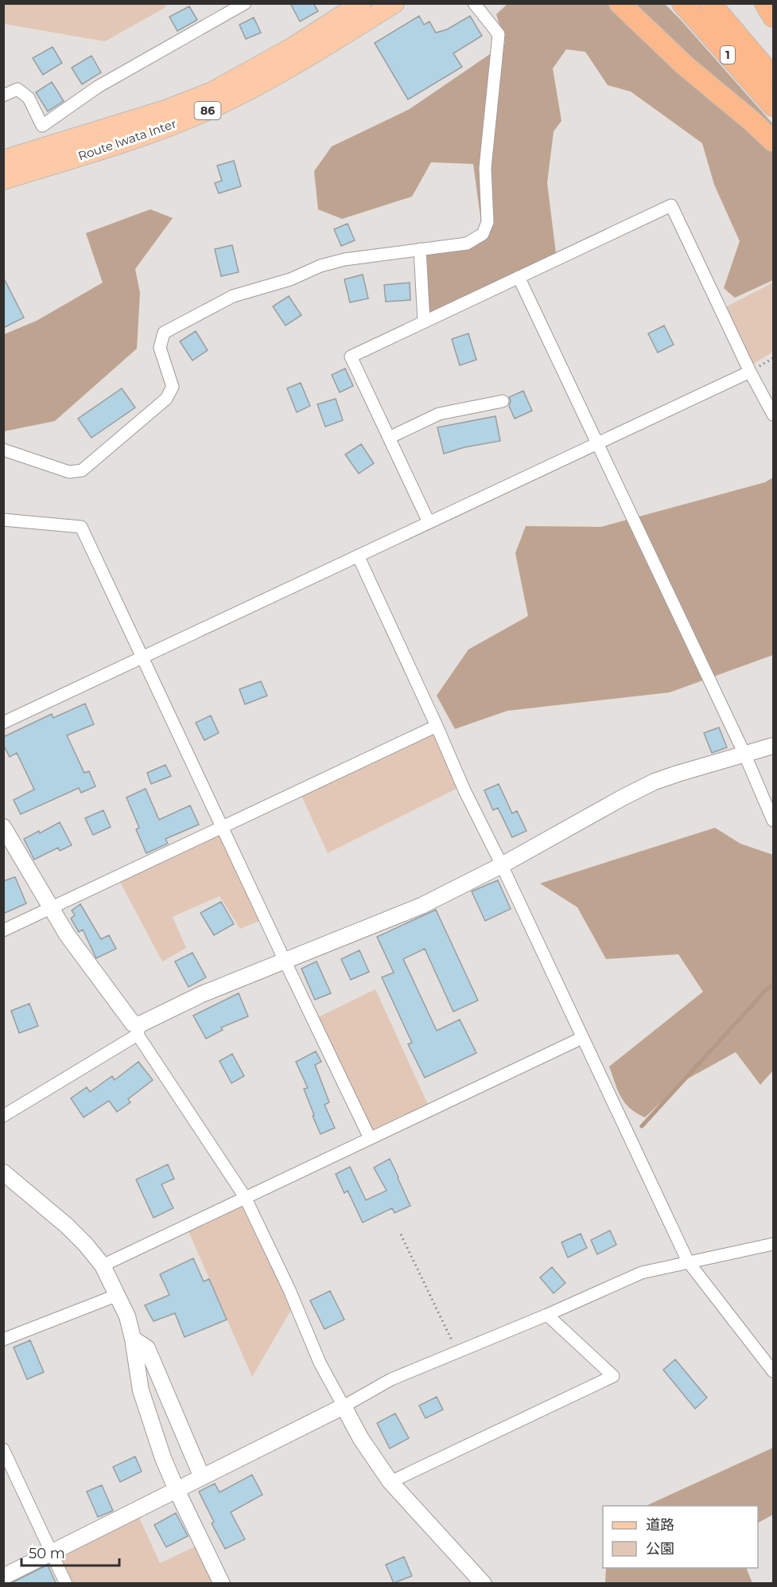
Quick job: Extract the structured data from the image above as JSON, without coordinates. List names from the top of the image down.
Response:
{
  "streets": {
    "highway": ["1"],
    "main road": ["86", "Route Iwata Inter"]
  },
  "legend": ["道路", "公園"],
  "scale_bar": "50 m"
}
